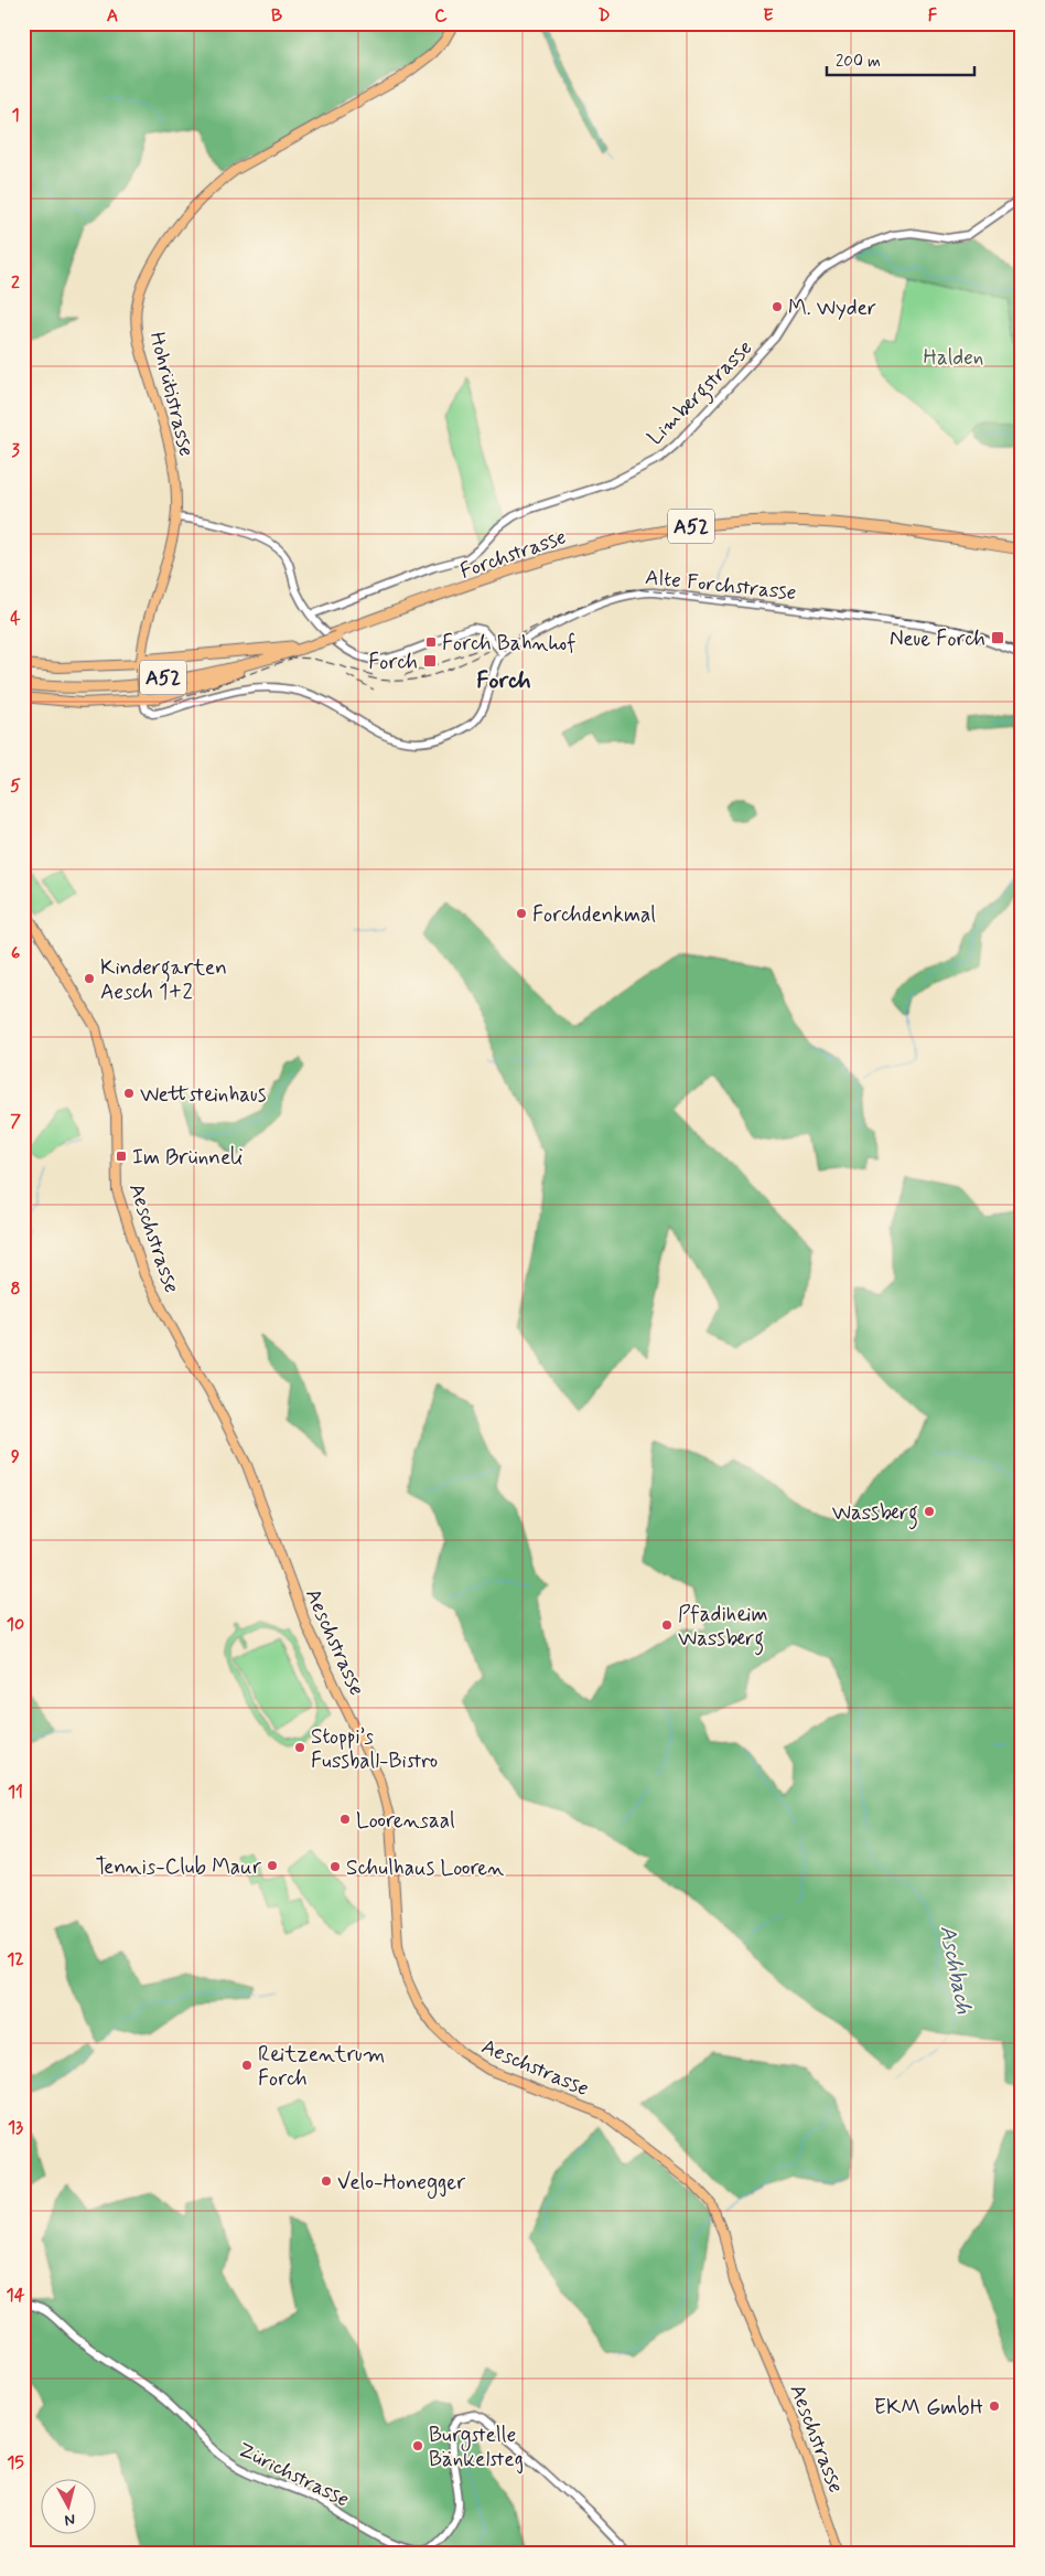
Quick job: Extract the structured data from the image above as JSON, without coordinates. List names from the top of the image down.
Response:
{
  "streets": {
    "highway": ["A52", "Forchstrasse"],
    "main road": ["Hohrütistrasse", "Aeschstrasse"],
    "street": ["Limbergstrasse", "Alte Forchstrasse", "Zürichstrasse"]
  },
  "districts": ["Forch"],
  "water": ["Aschbach"],
  "parks": ["Halden"],
  "places": {
    "other": [
      "M. Wyder",
      "Forchdenkmal",
      "Kindergarten Aesch 1+2",
      "Wettsteinhaus",
      "Wassberg",
      "Pfadiheim Wassberg",
      "Stoppi’s Fussball-Bistro",
      "Loorensaal",
      "Tennis-Club Maur",
      "Schulhaus Looren",
      "Reitzentrum Forch",
      "Velo-Honegger",
      "EKM GmbH",
      "Burgstelle Bänkelsteg"
    ],
    "transit": [
      "Neue Forch",
      "Forch Bahnhof",
      "Forch",
      "Im Brünneli"
    ]
  },
  "scale_bar": "200 m",
  "north": "bottom",
  "grid": {
    "columns": [
      "A",
      "B",
      "C",
      "D",
      "E",
      "F"
    ],
    "rows": [
      "1",
      "2",
      "3",
      "4",
      "5",
      "6",
      "7",
      "8",
      "9",
      "10",
      "11",
      "12",
      "13",
      "14",
      "15"
    ]
  }
}
